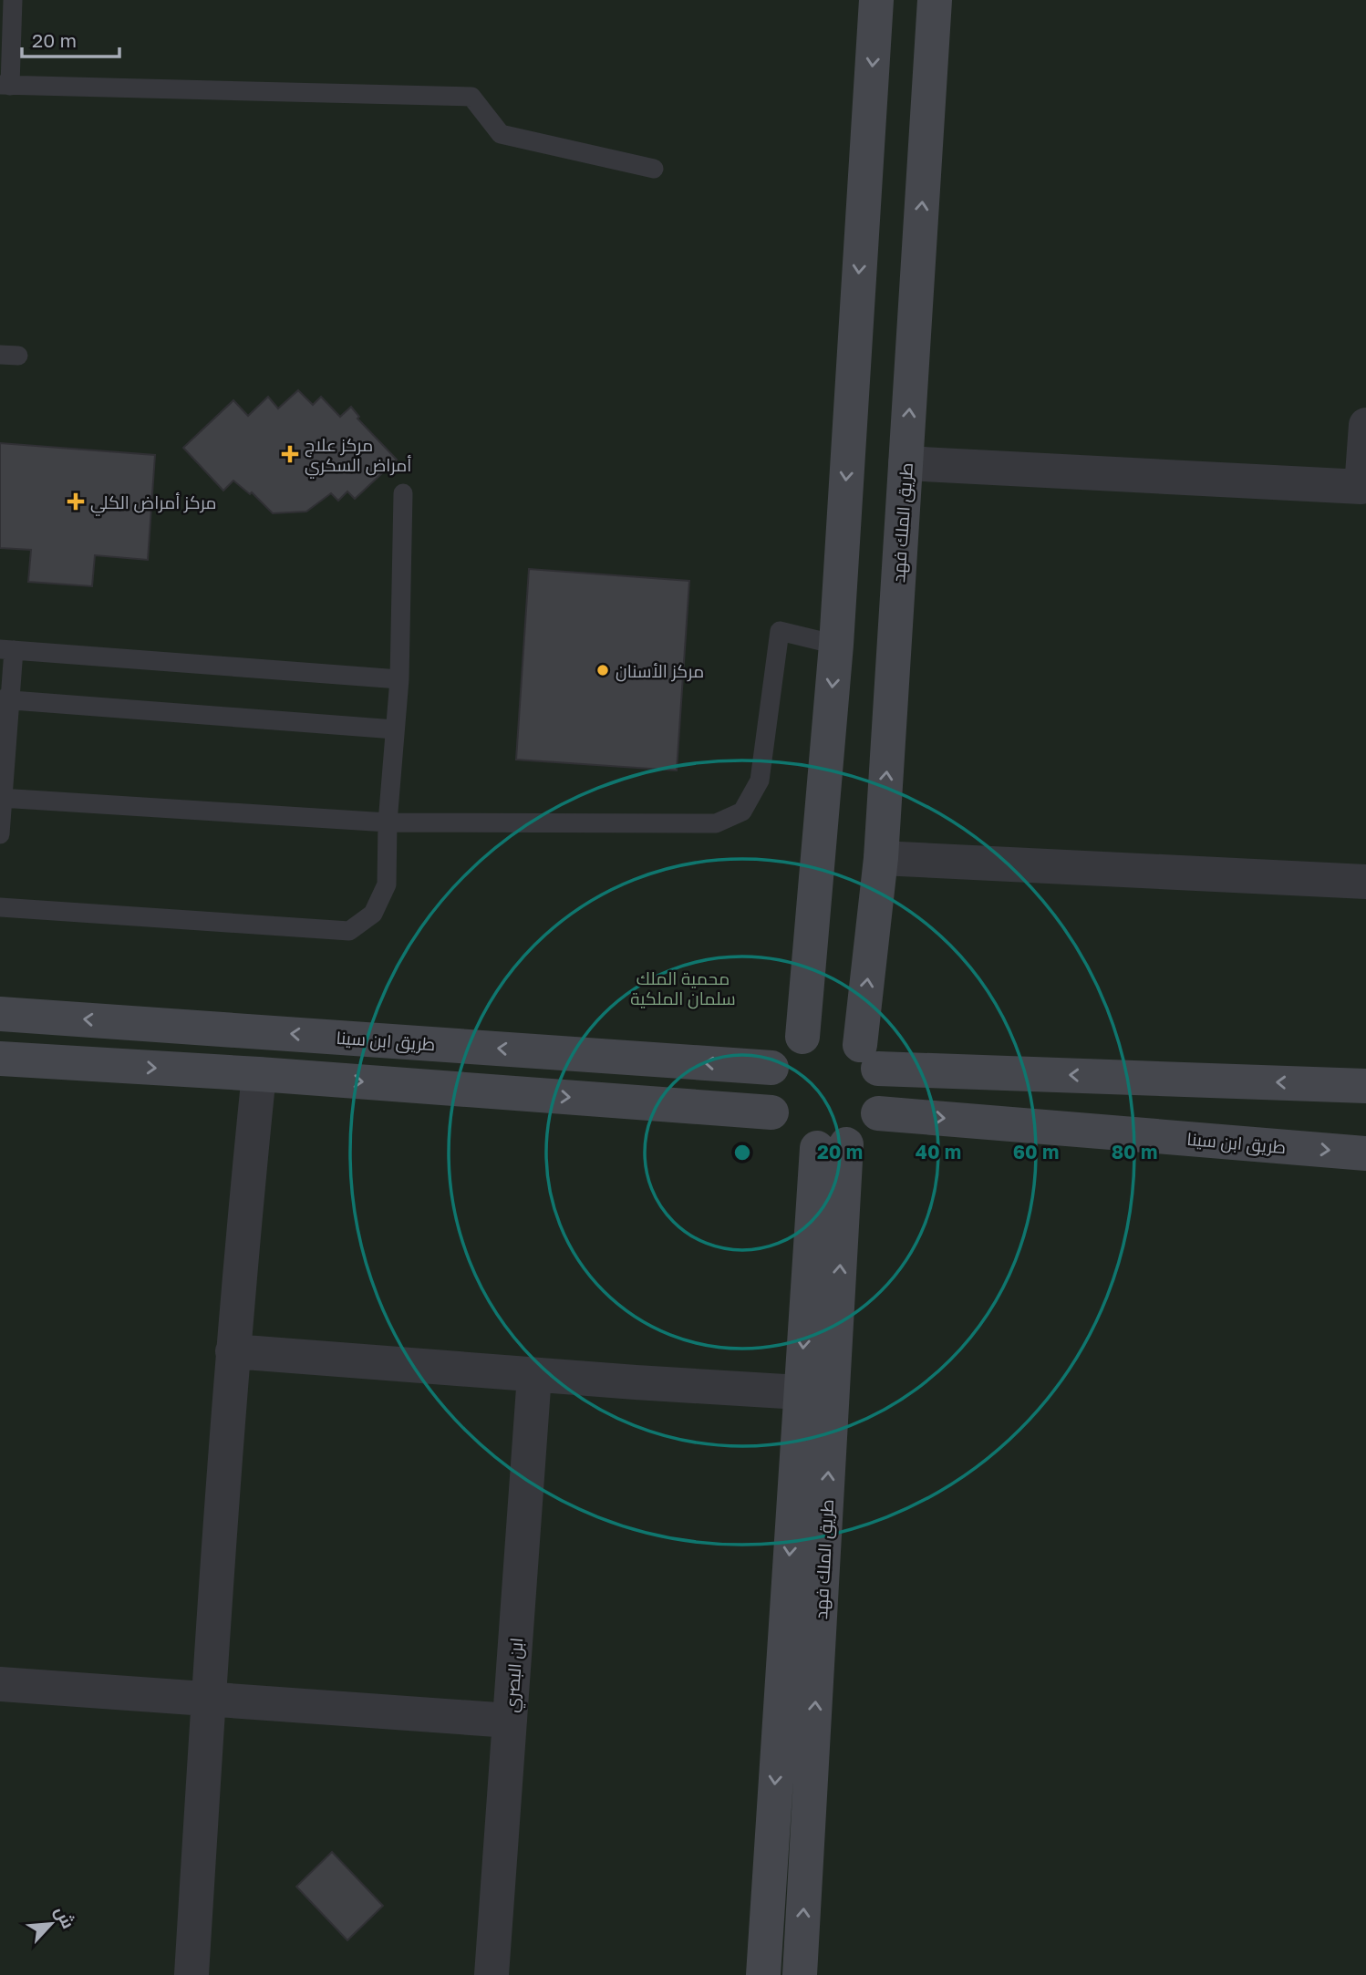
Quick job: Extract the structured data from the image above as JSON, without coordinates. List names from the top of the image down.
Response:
{
  "streets": {
    "street": ["طريق الملك فهد", "طريق ابن سينا", "ابن البصري"]
  },
  "crossings": [
    ["طريق الملك فهد", "طريق ابن سينا"]
  ],
  "parks": ["محمية الملك سلمان الملكية"],
  "places": {
    "health": ["مركز علاج أمراض السكري", "مركز أمراض الكلي"],
    "other": ["مركز الأسنان"]
  },
  "scale_bar": "20 m",
  "north": "top right",
  "rings": [
    "20 m",
    "40 m",
    "60 m",
    "80 m"
  ]
}
